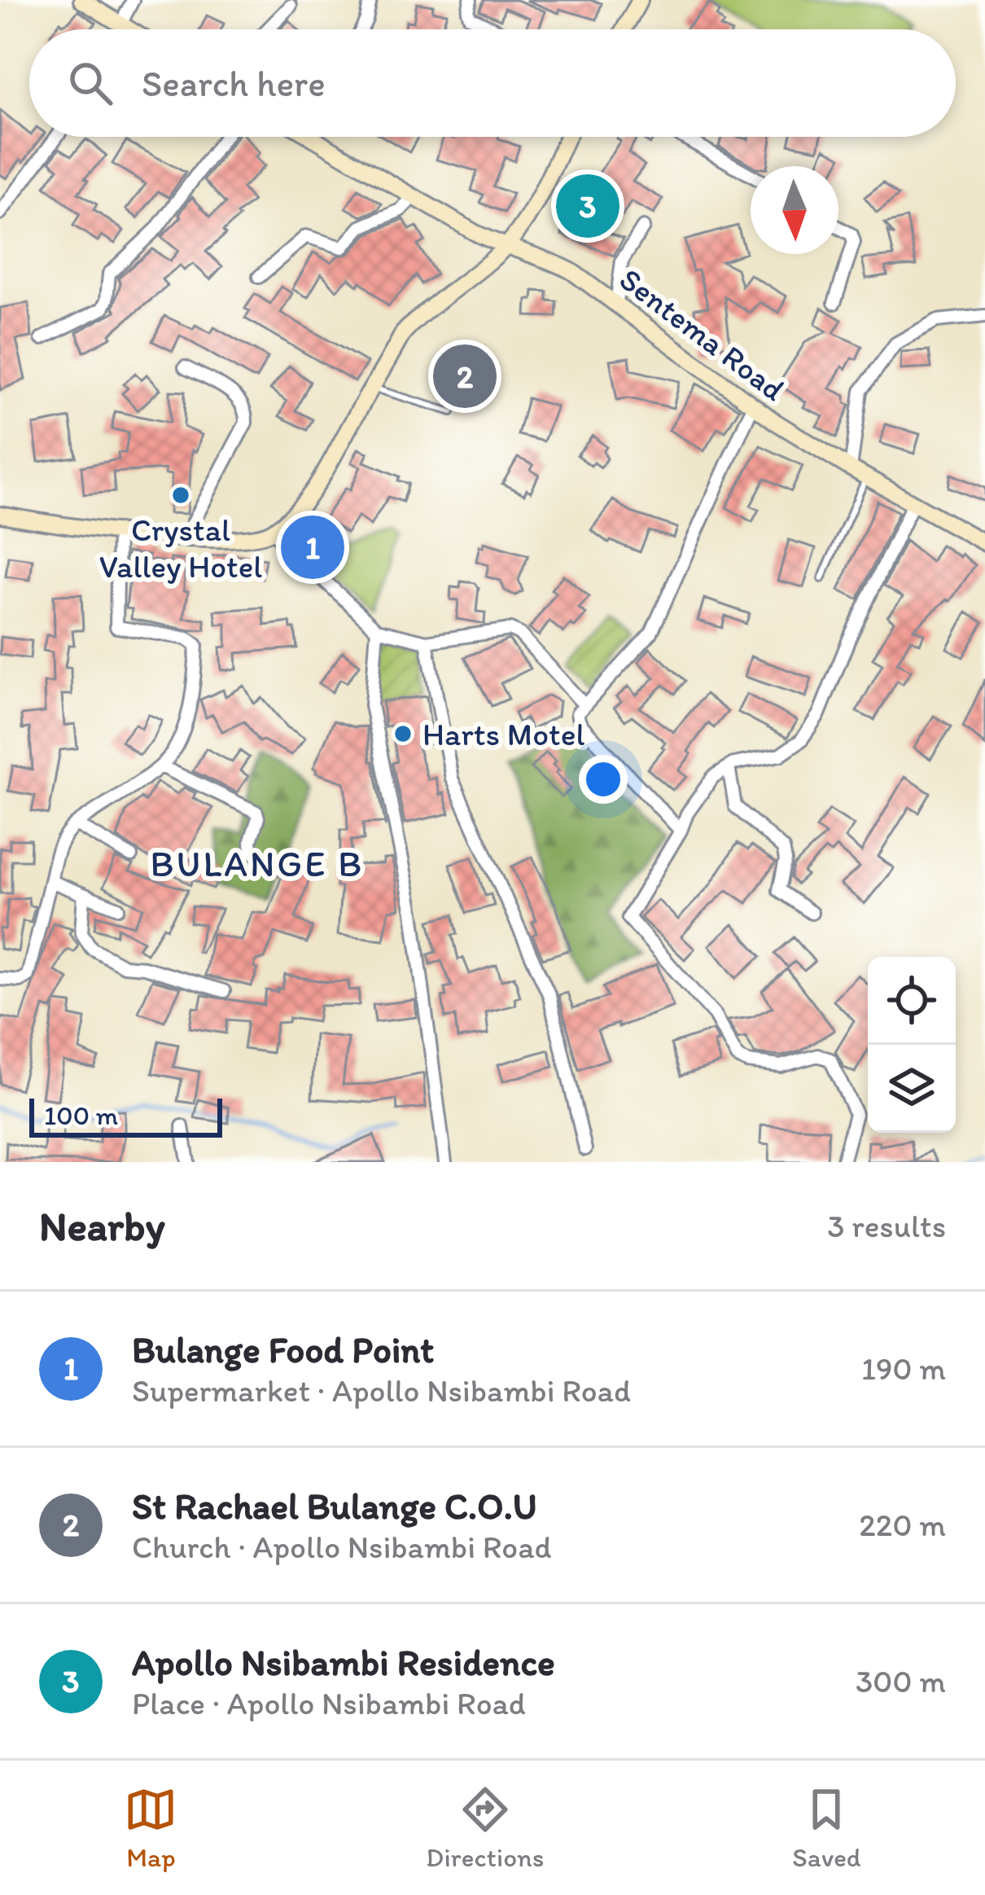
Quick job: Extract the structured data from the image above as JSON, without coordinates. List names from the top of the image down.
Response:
{
  "streets": {
    "main road": ["Sentema Road"]
  },
  "districts": ["BULANGE B"],
  "places": ["Crystal Valley Hotel", "Harts Motel"],
  "scale_bar": "100 m",
  "north": "bottom",
  "page": {
    "search": "Search here",
    "pins": ["3", "2", "1"],
    "scale": "100 m",
    "heading": ["Nearby", "3 results"],
    "list": [
      {
        "mark": "1",
        "name": "Bulange Food Point",
        "note": "Supermarket · Apollo Nsibambi Road",
        "value": "190 m"
      },
      {
        "mark": "2",
        "name": "St Rachael Bulange C.O.U",
        "note": "Church · Apollo Nsibambi Road",
        "value": "220 m"
      },
      {
        "mark": "3",
        "name": "Apollo Nsibambi Residence",
        "note": "Place · Apollo Nsibambi Road",
        "value": "300 m"
      }
    ],
    "nav": ["Map", "Directions", "Saved"]
  }
}
